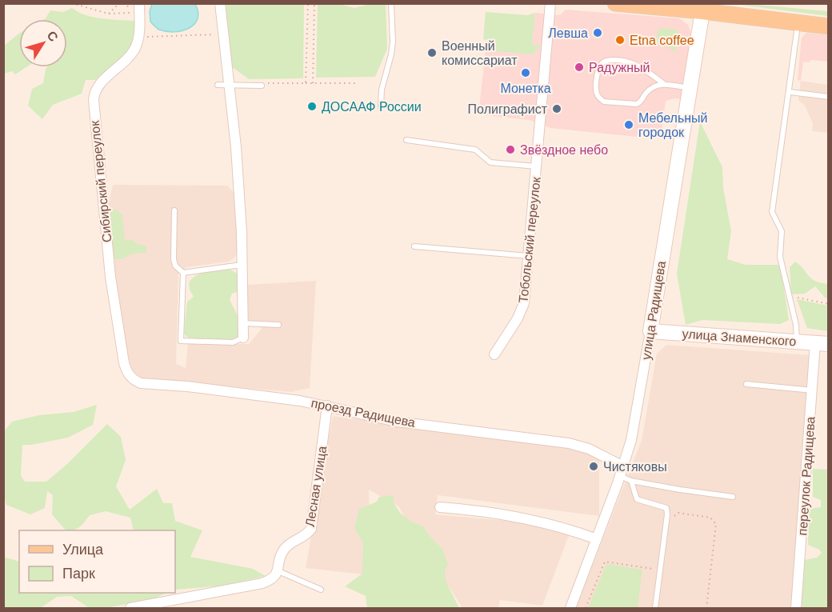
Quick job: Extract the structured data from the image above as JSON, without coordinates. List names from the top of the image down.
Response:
{
  "streets": {
    "main road": ["улица Радищева", "улица Знаменского"],
    "street": [
      "Сибирский переулок",
      "Тобольский переулок",
      "проезд Радищева",
      "переулок Радищева",
      "Лесная улица"
    ]
  },
  "crossings": [
    ["Сибирский переулок", "проезд Радищева"],
    ["улица Радищева", "улица Знаменского"],
    ["улица Радищева", "проезд Радищева"],
    ["улица Знаменского", "переулок Радищева"],
    ["проезд Радищева", "Лесная улица"]
  ],
  "places": [
    "Левша",
    "Etna coffee",
    "Военный комиссариат",
    "Радужный",
    "Монетка",
    "ДОСААФ России",
    "Полиграфист",
    "Мебельный городок",
    "Звёздное небо",
    "Чистяковы"
  ],
  "legend": ["Улица", "Парк"],
  "north": "top right"
}
